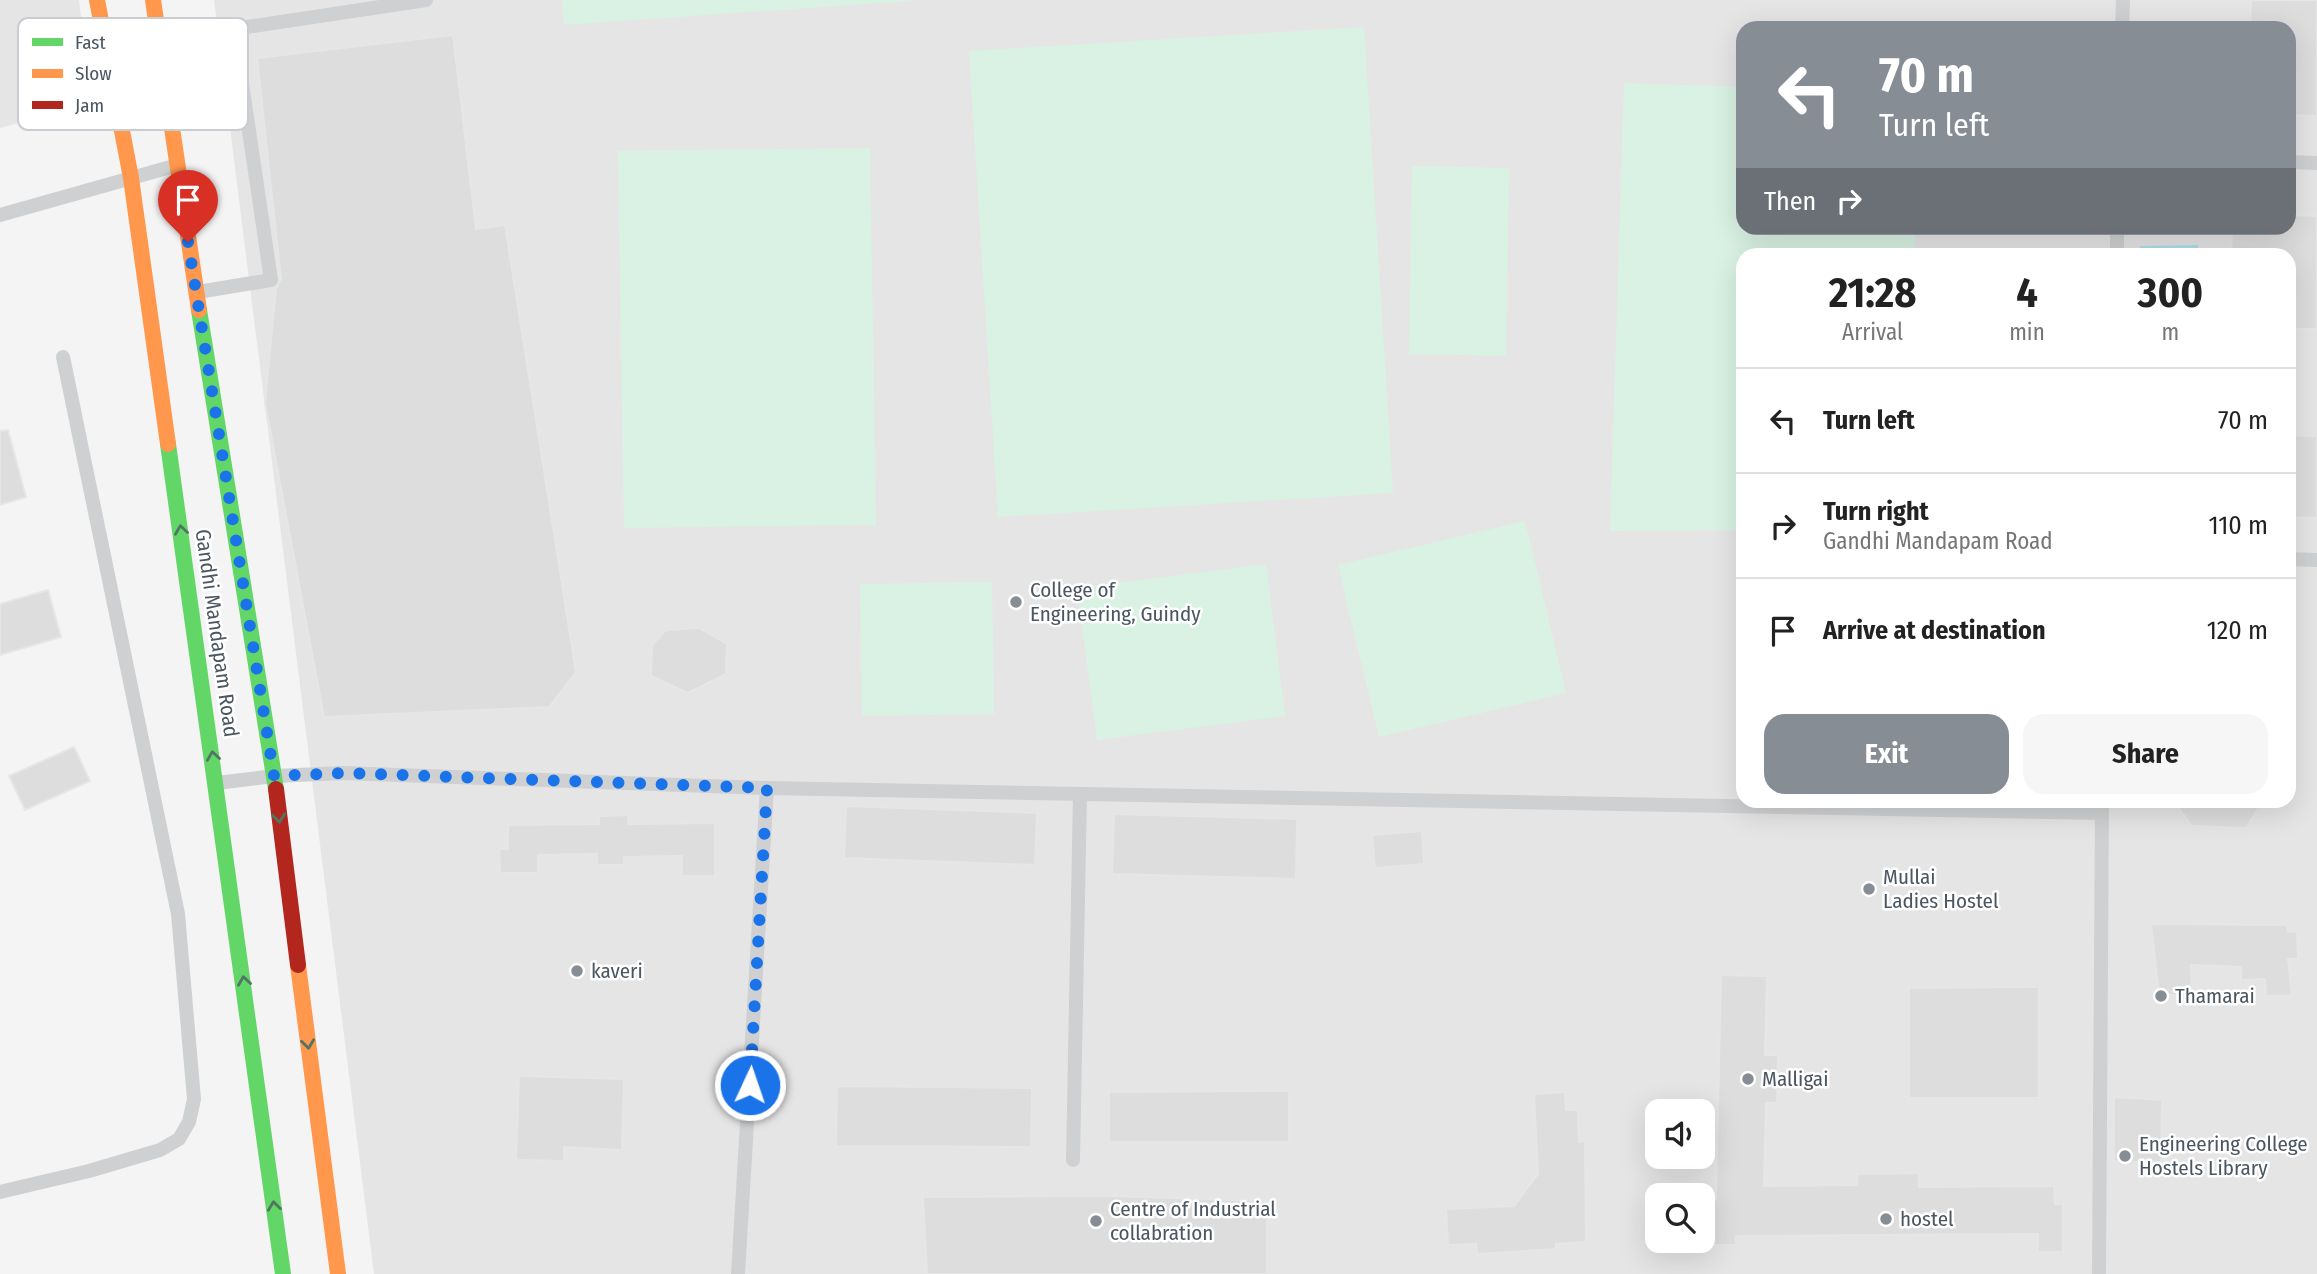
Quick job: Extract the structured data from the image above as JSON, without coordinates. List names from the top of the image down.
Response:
{
  "streets": {
    "main road": ["Gandhi Mandapam Road"]
  },
  "places": [
    "College of Engineering, Guindy",
    "Mullai Ladies Hostel",
    "kaveri",
    "Thamarai",
    "Malligai",
    "Engineering College Hostels Library",
    "hostel",
    "Centre of Industrial collabration"
  ],
  "legend": ["Fast", "Slow", "Jam"],
  "page": {
    "turn": ["70 m", "Turn left"],
    "then": "Then",
    "eta": [
      "21:28",
      "Arrival",
      "4",
      "min",
      "300",
      "m"
    ],
    "list": [
      {
        "name": "Turn left",
        "value": "70 m"
      },
      {
        "name": "Turn right",
        "note": "Gandhi Mandapam Road",
        "value": "110 m"
      },
      {
        "name": "Arrive at destination",
        "value": "120 m"
      }
    ],
    "buttons": ["Exit", "Share"]
  }
}
